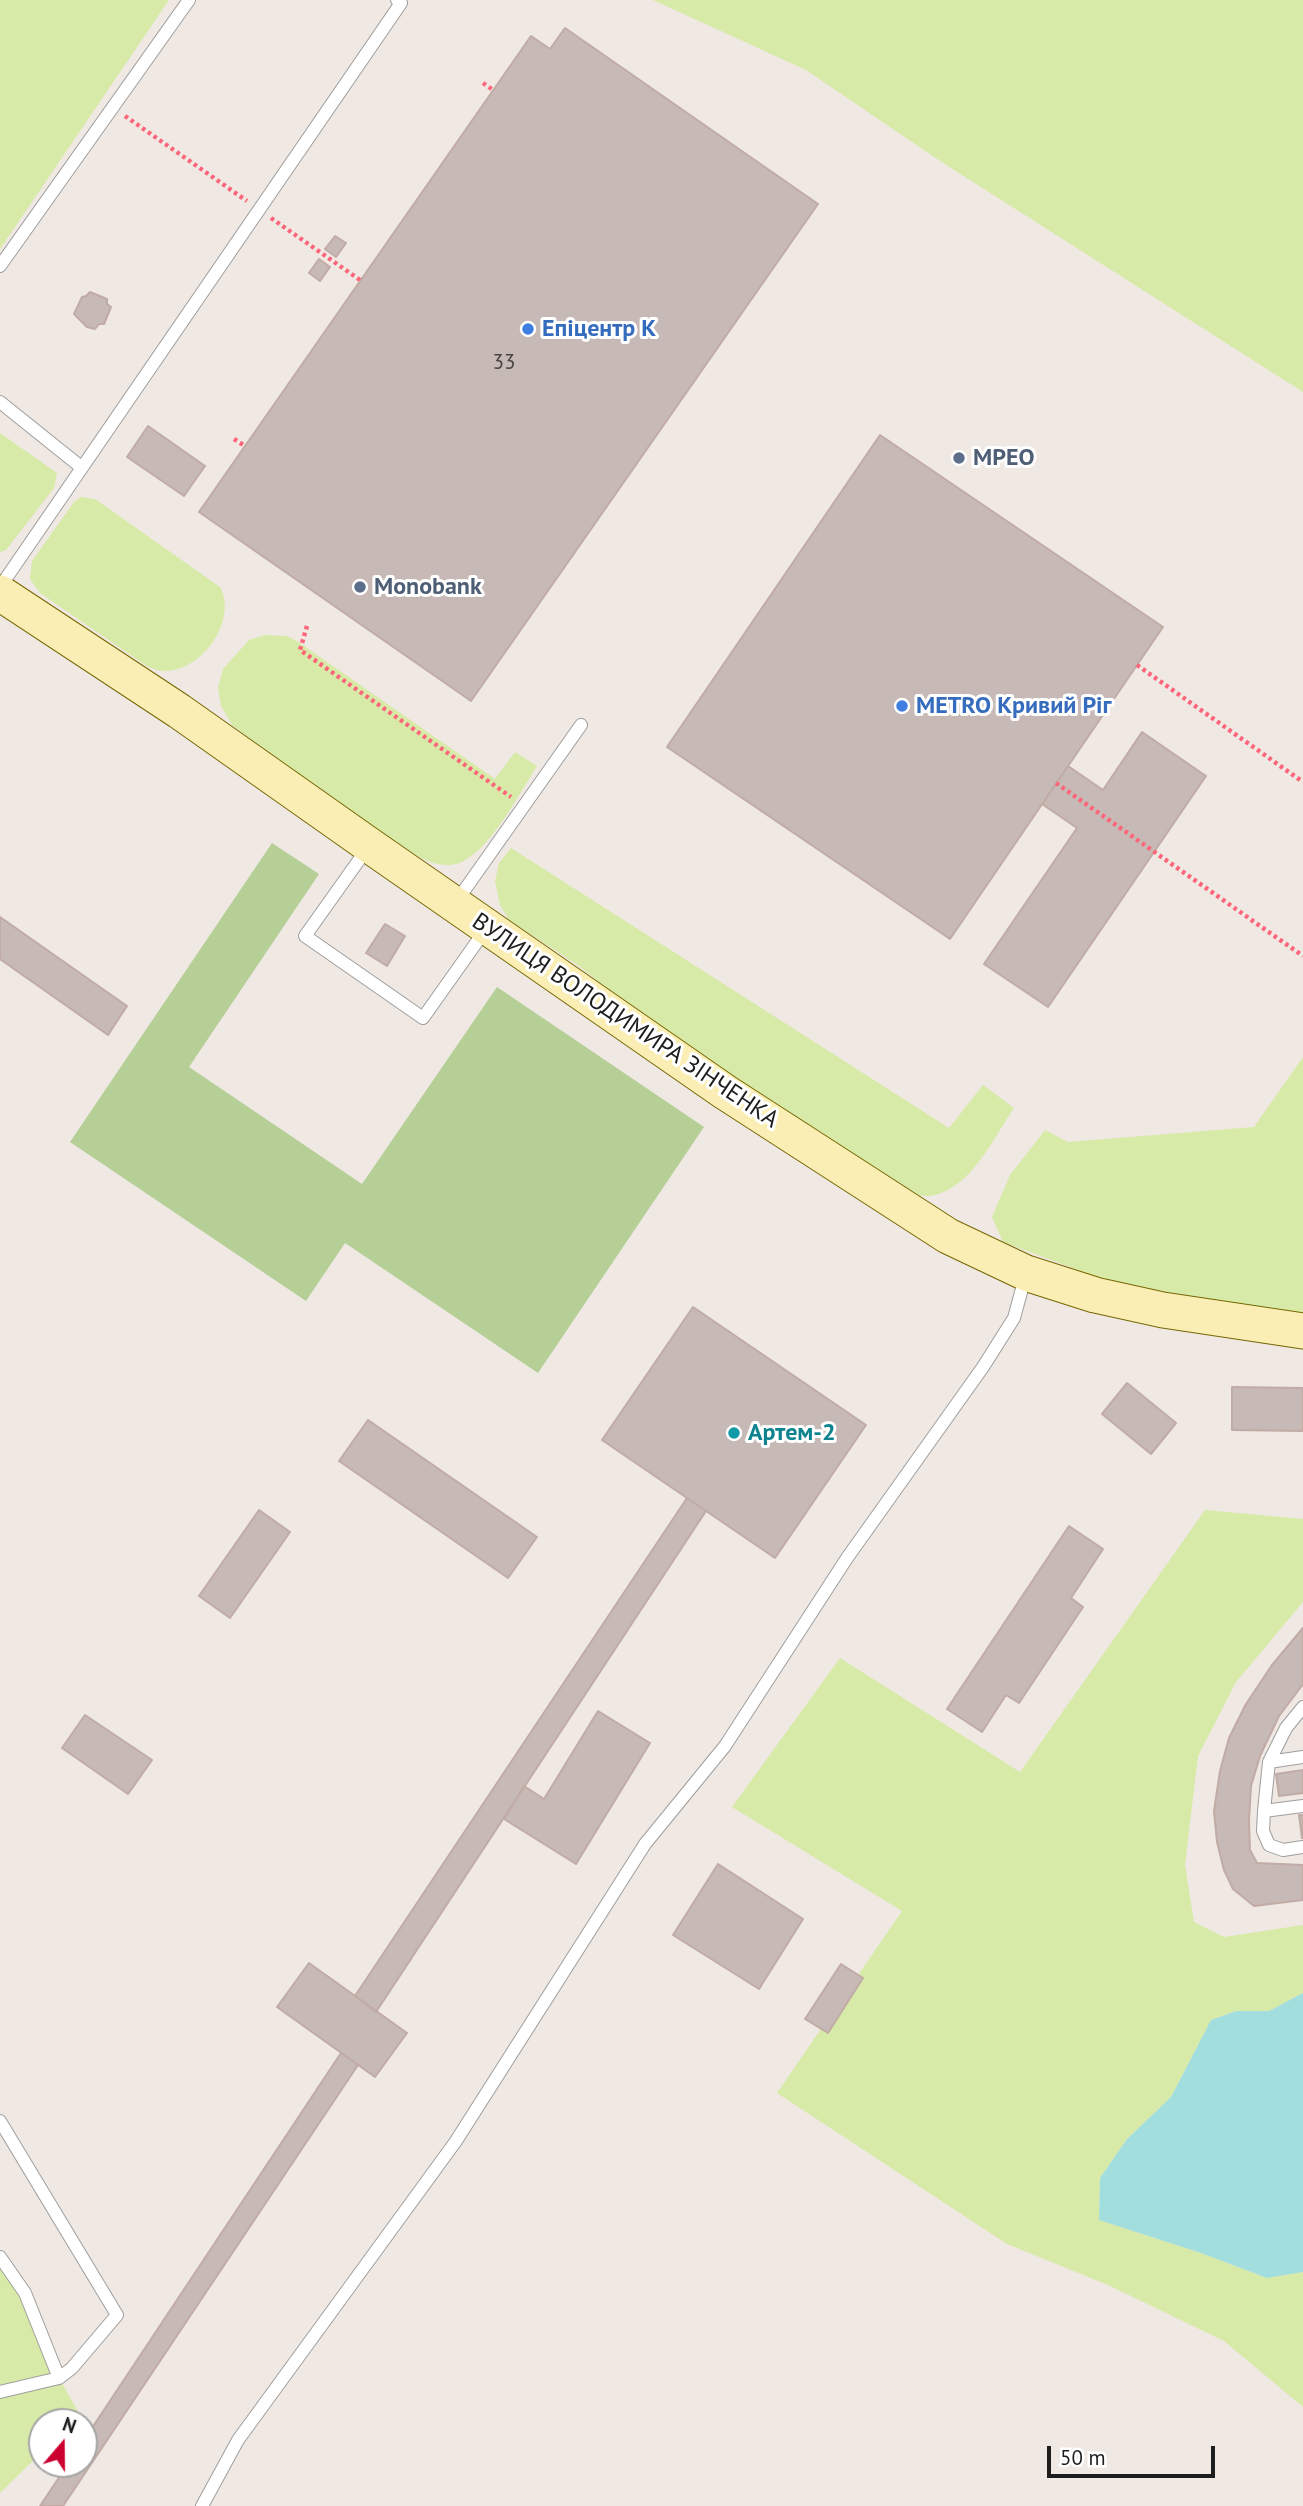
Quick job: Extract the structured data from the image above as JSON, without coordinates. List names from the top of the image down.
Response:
{
  "streets": {
    "main road": ["ВУЛИЦЯ ВОЛОДИМИРА ЗІНЧЕНКА"]
  },
  "places": [
    "Епіцентр К",
    "МРЕО",
    "Monobank",
    "METRO Кривий Ріг",
    "Артем-2"
  ],
  "house_numbers": ["33"],
  "scale_bar": "50 m",
  "north": "top"
}
